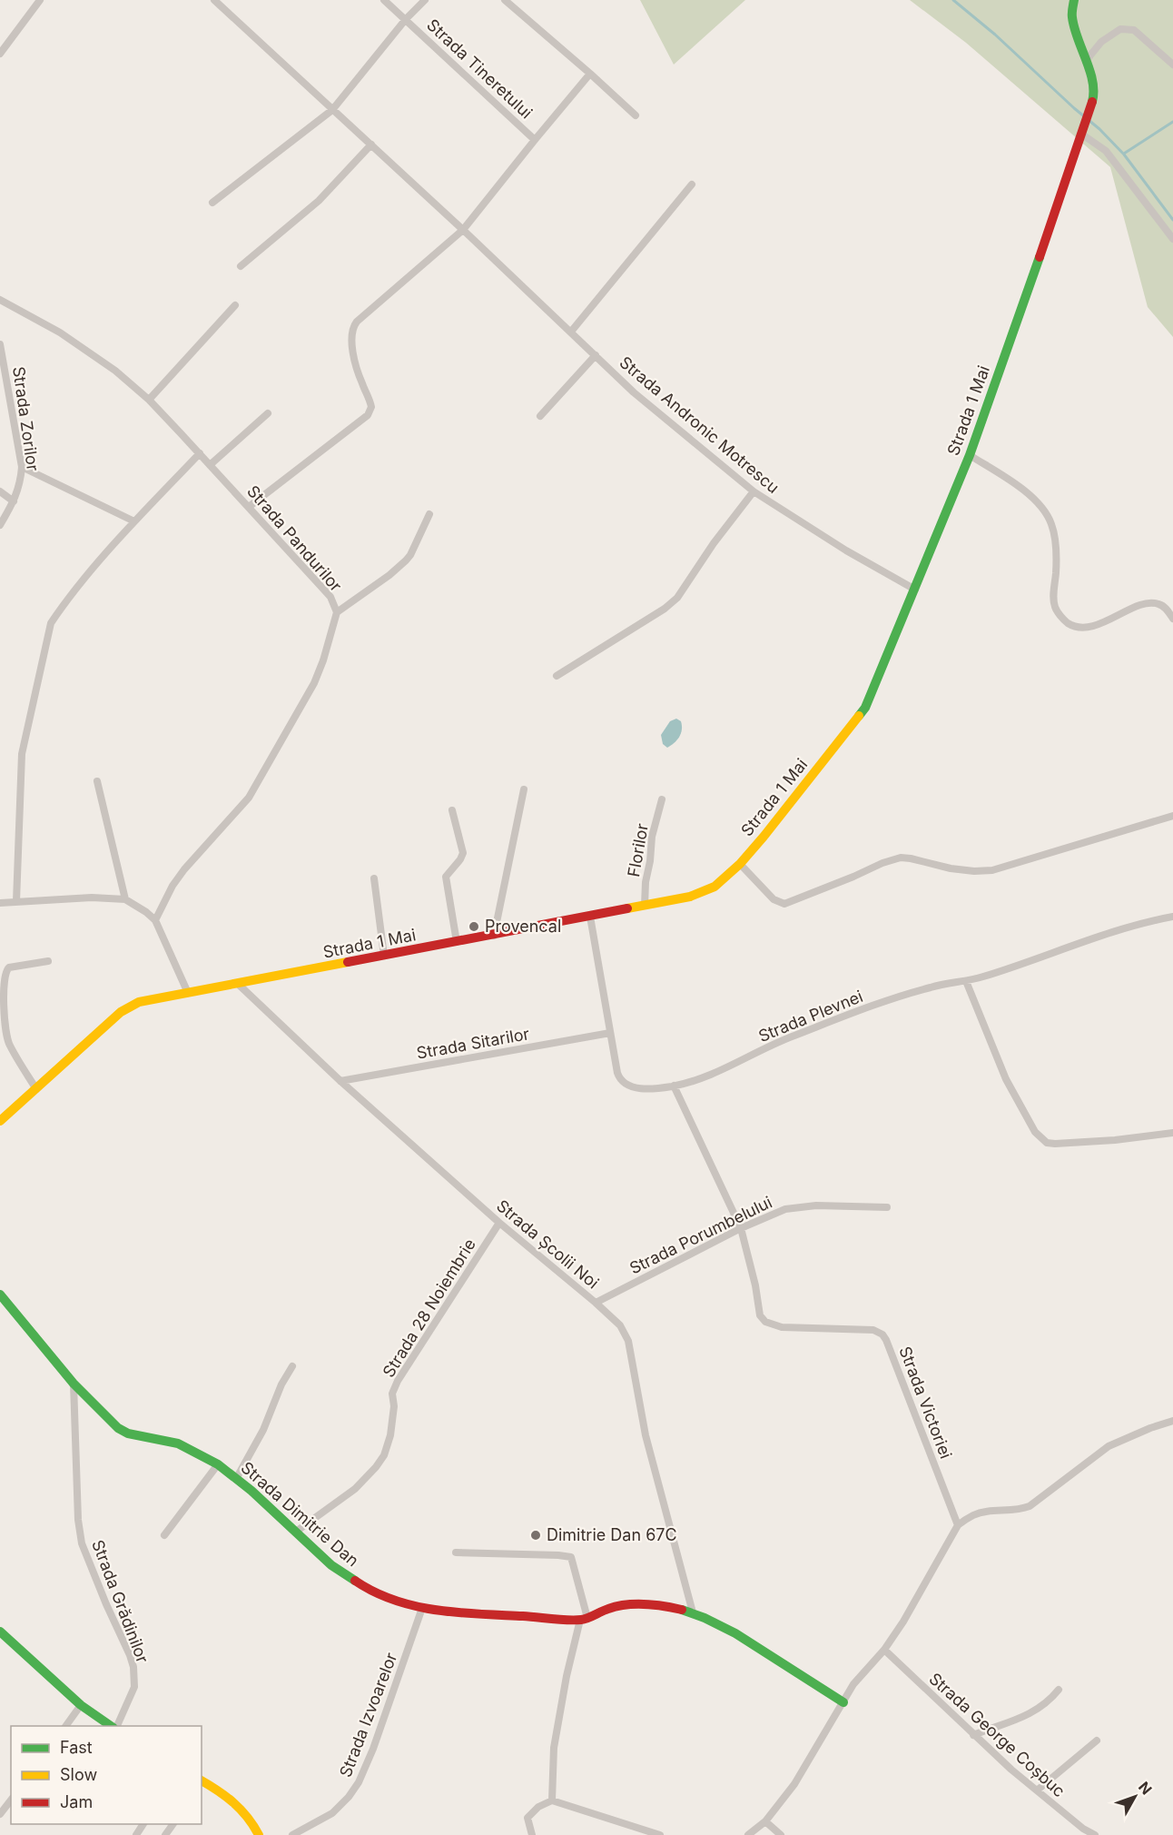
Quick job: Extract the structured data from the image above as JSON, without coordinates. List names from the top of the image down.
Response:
{
  "streets": {
    "main road": ["Strada 1 Mai", "Strada Dimitrie Dan"],
    "street": [
      "Strada Tineretului",
      "Strada Zorilor",
      "Strada Andronic Motrescu",
      "Strada Pandurilor",
      "Florilor",
      "Strada Plevnei",
      "Strada Sitarilor",
      "Strada Porumbelului",
      "Strada Școlii Noi",
      "Strada 28 Noiembrie",
      "Strada Victoriei",
      "Strada Grădinilor",
      "Strada Izvoarelor",
      "Strada George Coșbuc"
    ]
  },
  "crossings": [
    ["Strada 1 Mai", "Strada Andronic Motrescu"],
    ["Strada 1 Mai", "Florilor"],
    ["Strada 1 Mai", "Strada Plevnei"],
    ["Strada 1 Mai", "Strada Școlii Noi"],
    ["Strada Plevnei", "Strada Sitarilor"],
    ["Strada Plevnei", "Strada Victoriei"],
    ["Strada Sitarilor", "Strada Școlii Noi"],
    ["Strada Porumbelului", "Strada Școlii Noi"],
    ["Strada Porumbelului", "Strada Victoriei"],
    ["Strada Școlii Noi", "Strada 28 Noiembrie"],
    ["Strada Școlii Noi", "Strada Dimitrie Dan"],
    ["Strada 28 Noiembrie", "Strada Dimitrie Dan"],
    ["Strada Dimitrie Dan", "Strada Grădinilor"],
    ["Strada Dimitrie Dan", "Strada Izvoarelor"]
  ],
  "places": ["Provencal", "Dimitrie Dan 67C"],
  "legend": ["Fast", "Slow", "Jam"],
  "north": "top right"
}
